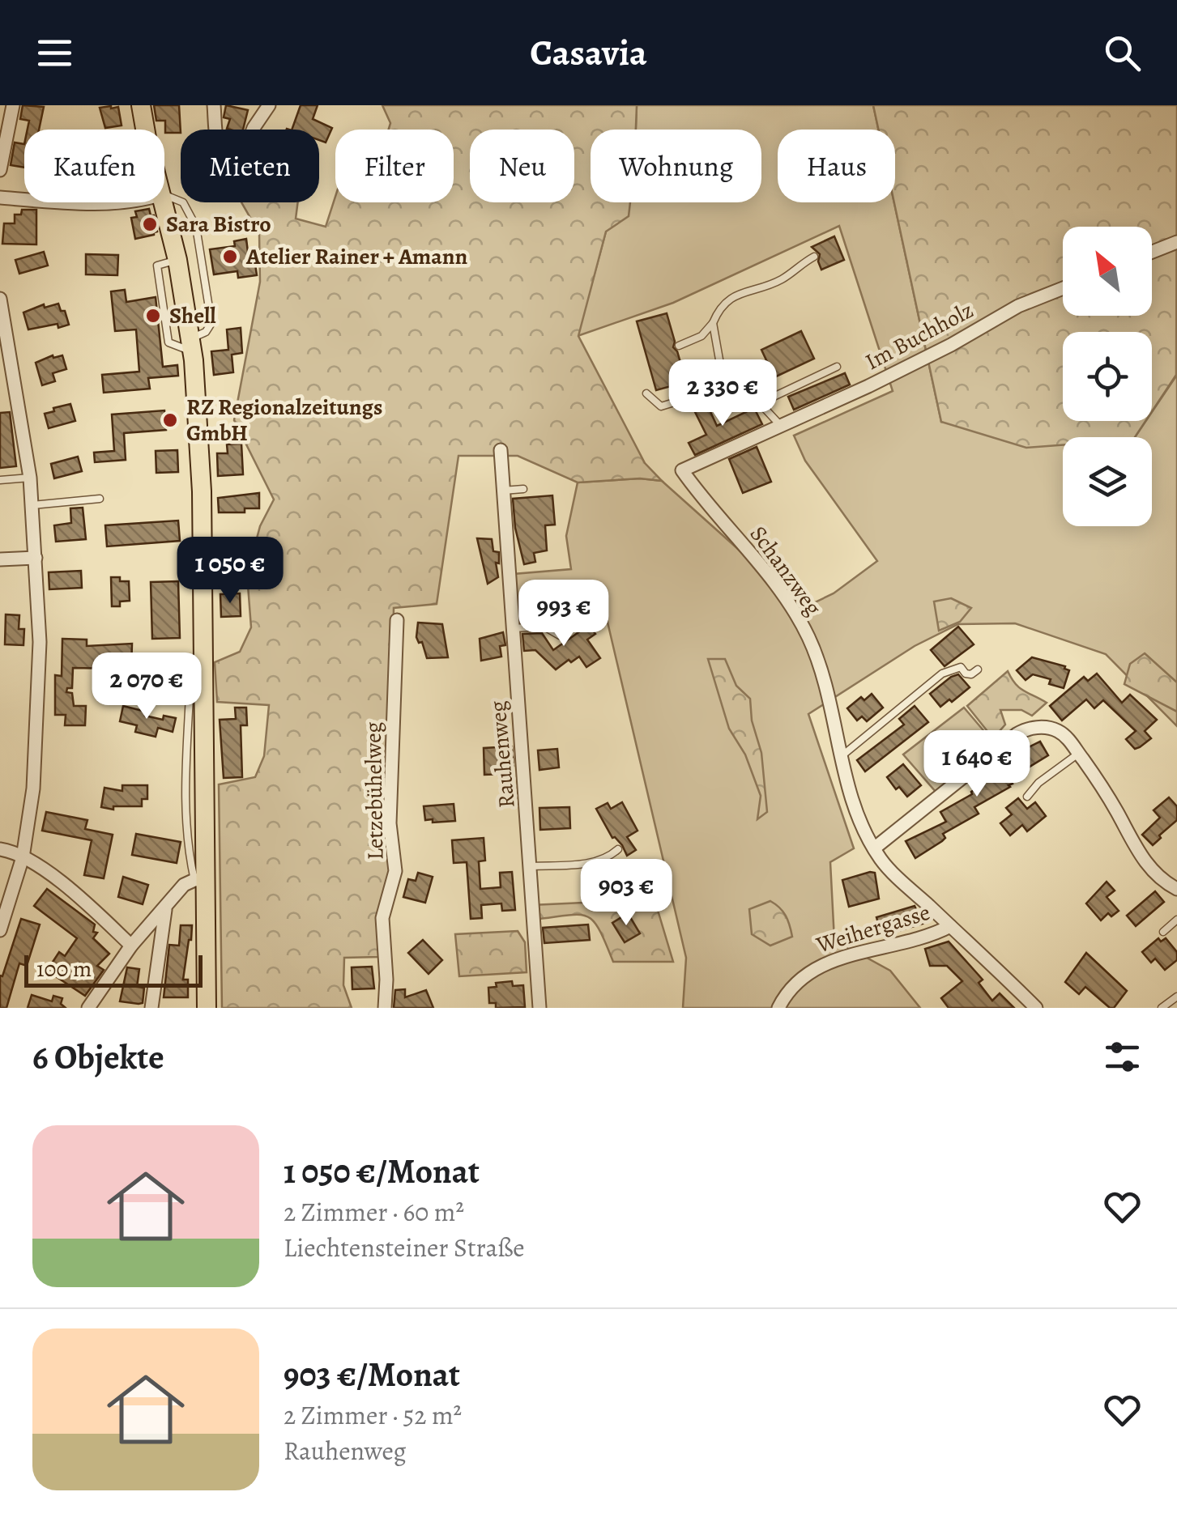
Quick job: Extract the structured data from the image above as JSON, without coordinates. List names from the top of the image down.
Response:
{
  "streets": {
    "street": [
      "Im Buchholz",
      "Schanzweg",
      "Rauhenweg",
      "Letzebühelweg",
      "Weihergasse"
    ]
  },
  "crossings": [
    ["Im Buchholz", "Schanzweg"],
    ["Schanzweg", "Weihergasse"]
  ],
  "places": [
    "Sara Bistro",
    "Atelier Rainer + Amann",
    "Shell",
    "RZ Regionalzeitungs GmbH"
  ],
  "scale_bar": "100 m",
  "north": "top left",
  "page": {
    "header": "Casavia",
    "chip": [
      "Kaufen",
      "Mieten",
      "Filter",
      "Neu",
      "Wohnung",
      "Haus"
    ],
    "price": [
      "2 330 €",
      "1 050 €",
      "993 €",
      "2 070 €",
      "1 640 €",
      "903 €"
    ],
    "scale": "100 m",
    "heading": "6 Objekte",
    "list": [
      {
        "name": "1 050 €/Monat",
        "note": "2 Zimmer · 60 m² · Liechtensteiner Straße"
      },
      {
        "name": "903 €/Monat",
        "note": "2 Zimmer · 52 m² · Rauhenweg"
      }
    ]
  }
}
